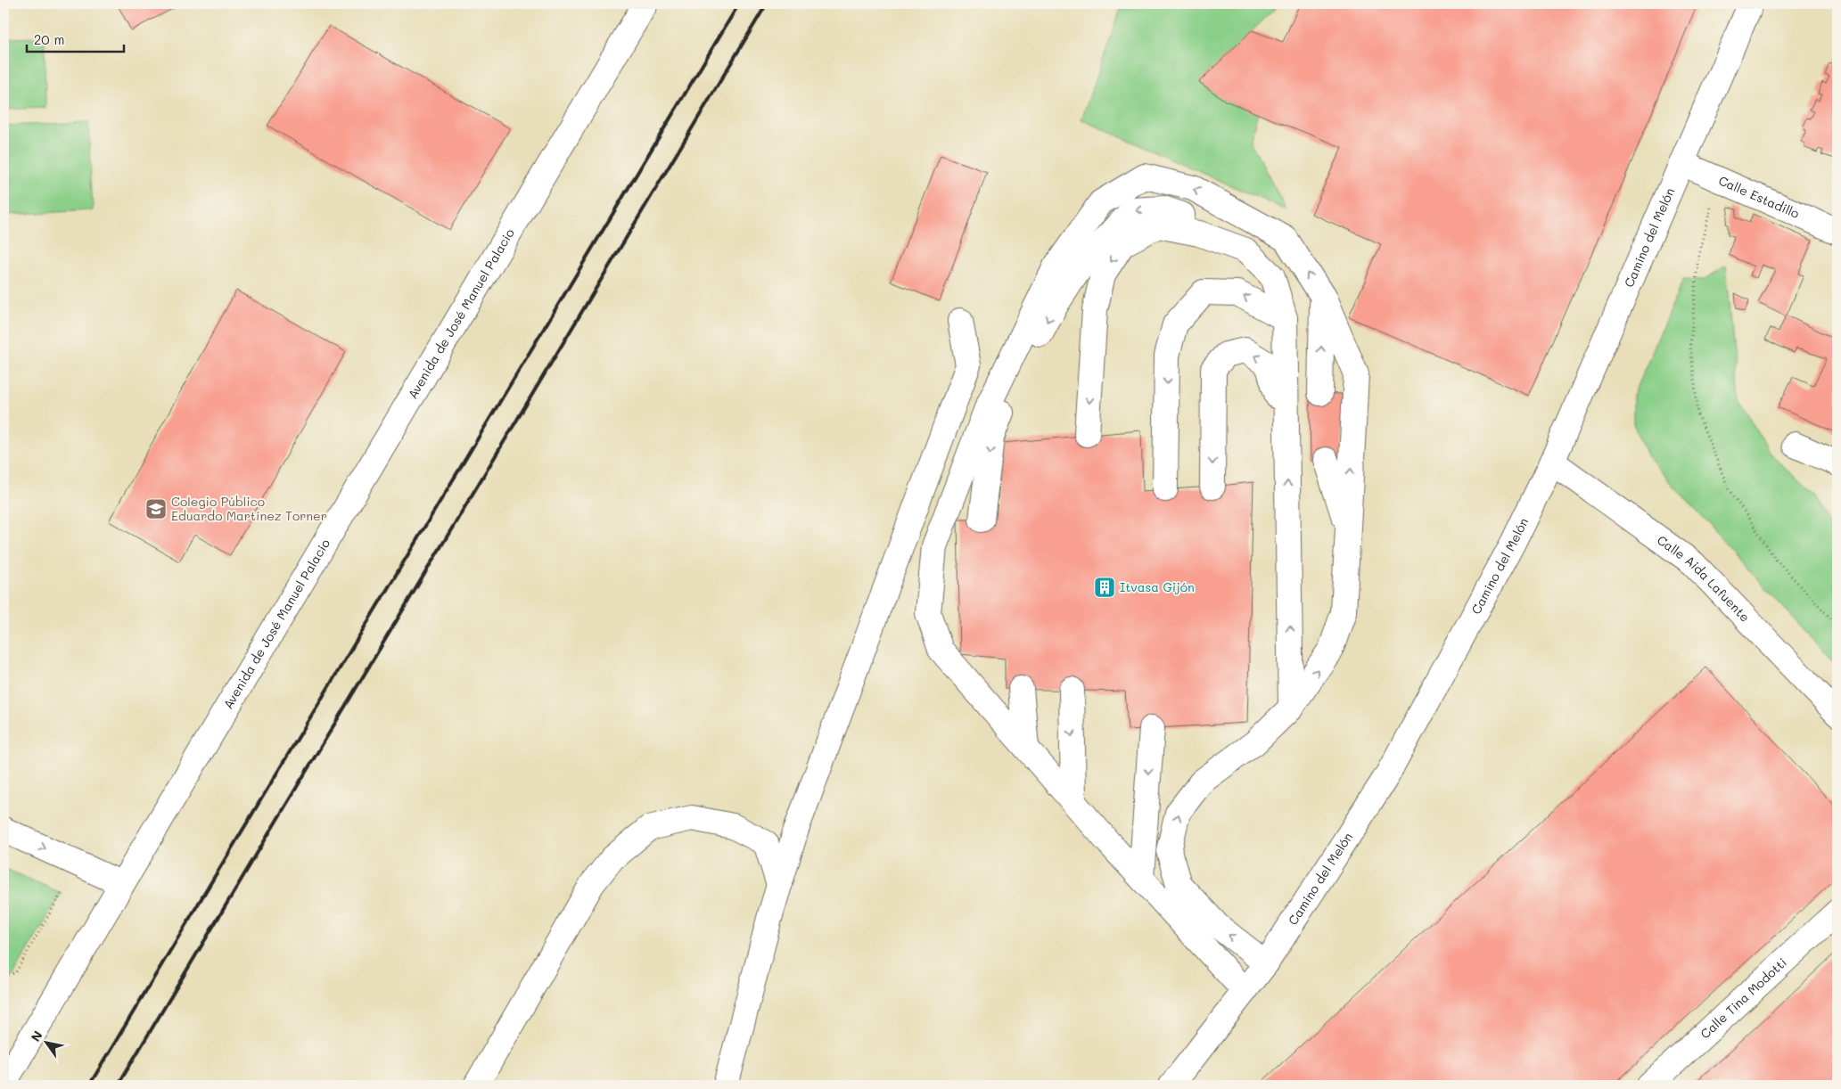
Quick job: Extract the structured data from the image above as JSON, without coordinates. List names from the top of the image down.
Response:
{
  "streets": {
    "street": [
      "Calle Estadillo",
      "Camino del Melón",
      "Avenida de José Manuel Palacio",
      "Calle Aida Lafuente",
      "Calle Tina Modotti"
    ]
  },
  "crossings": [
    ["Calle Estadillo", "Camino del Melón"],
    ["Camino del Melón", "Calle Aida Lafuente"]
  ],
  "places": {
    "school or university": ["Colegio Público Eduardo Martínez Torner"],
    "building": ["Itvasa Gijón"]
  },
  "scale_bar": "20 m",
  "north": "top left"
}
